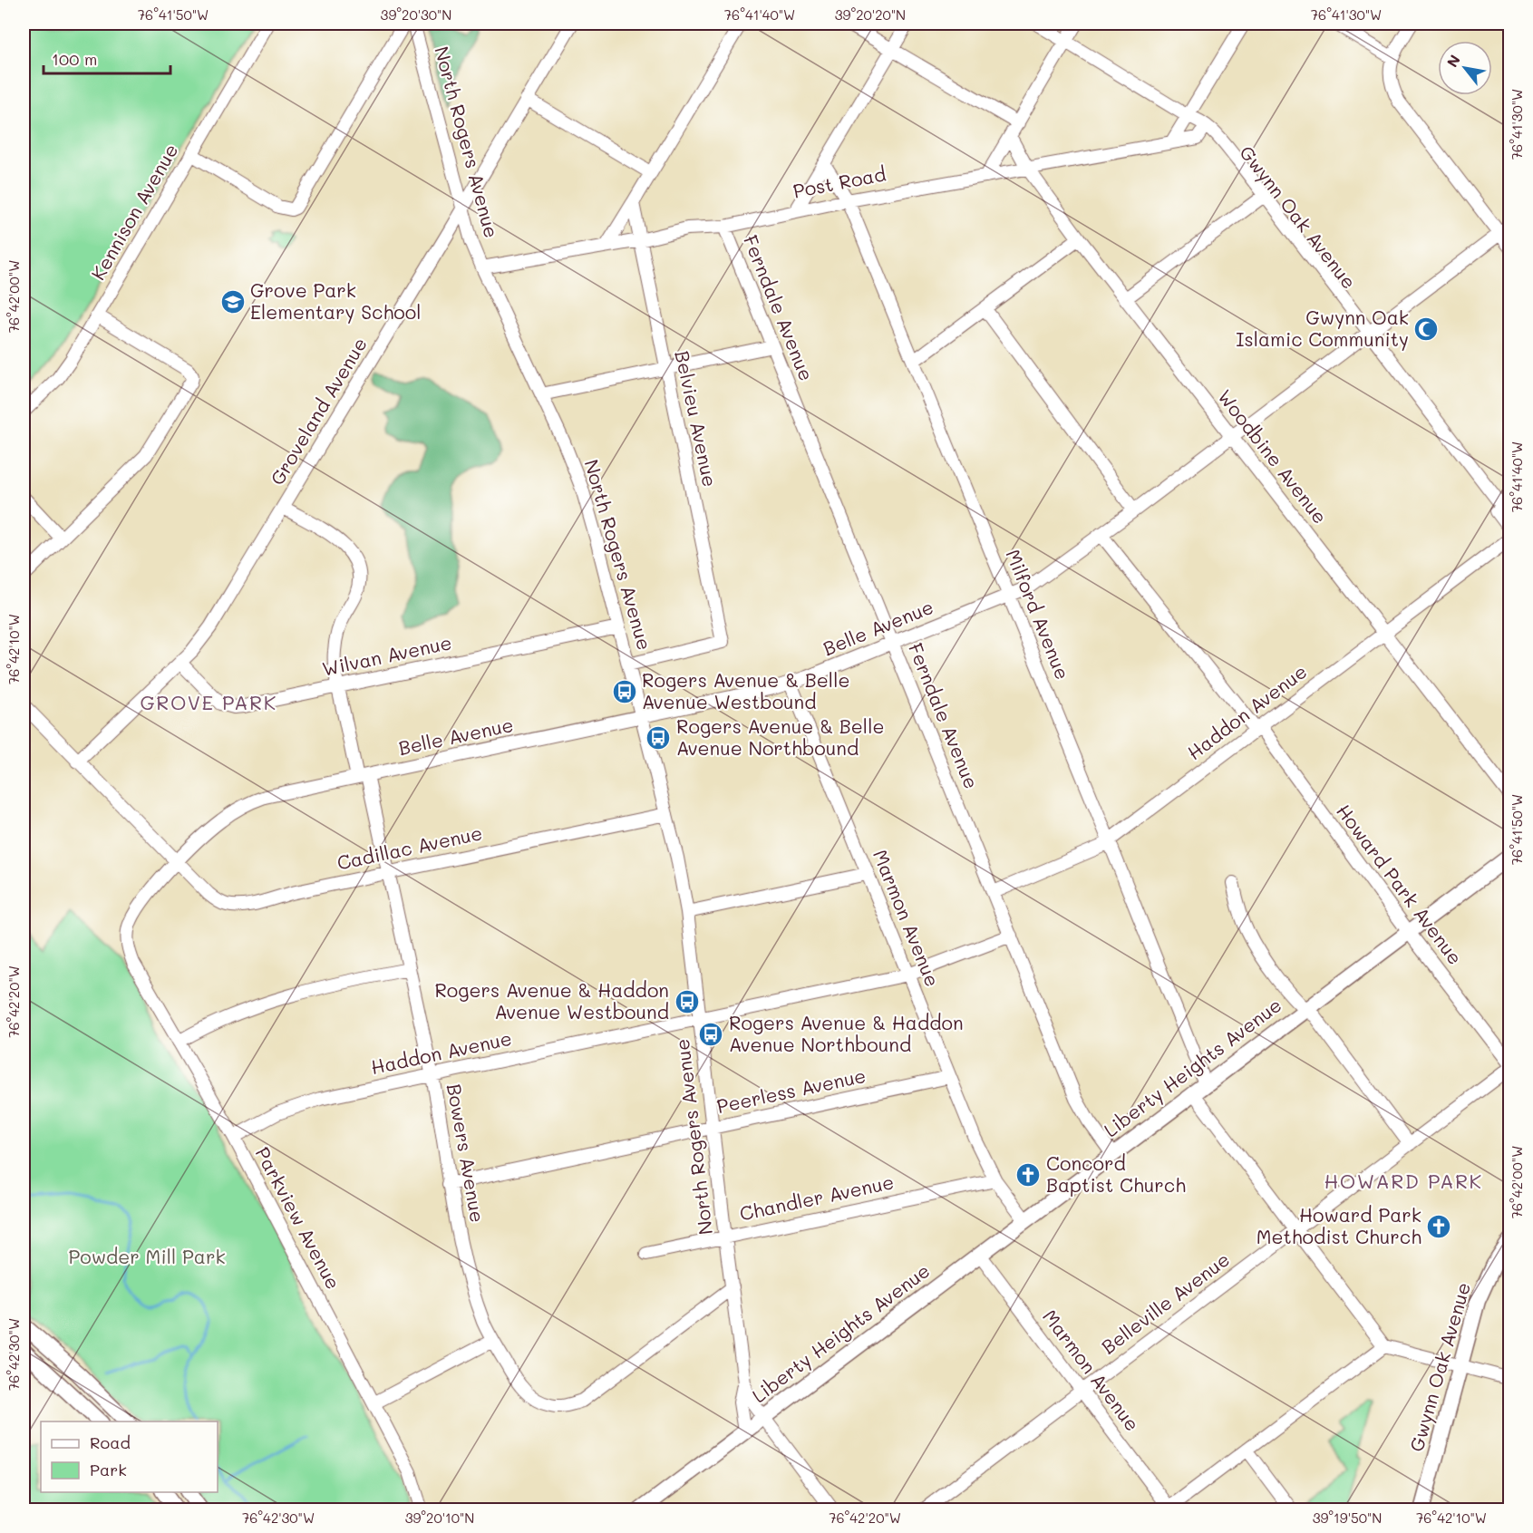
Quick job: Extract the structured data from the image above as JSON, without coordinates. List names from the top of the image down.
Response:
{
  "streets": {
    "main road": ["Gwynn Oak Avenue", "Liberty Heights Avenue"],
    "street": [
      "North Rogers Avenue",
      "Post Road",
      "Kennison Avenue",
      "Ferndale Avenue",
      "Groveland Avenue",
      "Belvieu Avenue",
      "Woodbine Avenue",
      "Milford Avenue",
      "Belle Avenue",
      "Wilvan Avenue",
      "Haddon Avenue",
      "Cadillac Avenue",
      "Howard Park Avenue",
      "Marmon Avenue",
      "Peerless Avenue",
      "Bowers Avenue",
      "Chandler Avenue",
      "Parkview Avenue",
      "Belleville Avenue"
    ]
  },
  "crossings": [
    ["North Rogers Avenue", "Post Road"],
    ["North Rogers Avenue", "Groveland Avenue"],
    ["North Rogers Avenue", "Belvieu Avenue"],
    ["North Rogers Avenue", "Belle Avenue"],
    ["North Rogers Avenue", "Wilvan Avenue"],
    ["North Rogers Avenue", "Haddon Avenue"],
    ["North Rogers Avenue", "Cadillac Avenue"],
    ["North Rogers Avenue", "Liberty Heights Avenue"],
    ["North Rogers Avenue", "Peerless Avenue"],
    ["North Rogers Avenue", "Bowers Avenue"],
    ["North Rogers Avenue", "Chandler Avenue"],
    ["Post Road", "Gwynn Oak Avenue"],
    ["Post Road", "Ferndale Avenue"],
    ["Post Road", "Belvieu Avenue"],
    ["Post Road", "Woodbine Avenue"],
    ["Post Road", "Milford Avenue"],
    ["Gwynn Oak Avenue", "Belle Avenue"],
    ["Ferndale Avenue", "Belle Avenue"],
    ["Ferndale Avenue", "Haddon Avenue"],
    ["Ferndale Avenue", "Liberty Heights Avenue"],
    ["Groveland Avenue", "Wilvan Avenue"],
    ["Groveland Avenue", "Cadillac Avenue"],
    ["Groveland Avenue", "Bowers Avenue"],
    ["Woodbine Avenue", "Belle Avenue"],
    ["Woodbine Avenue", "Haddon Avenue"],
    ["Milford Avenue", "Belle Avenue"],
    ["Milford Avenue", "Haddon Avenue"],
    ["Milford Avenue", "Liberty Heights Avenue"],
    ["Belle Avenue", "Cadillac Avenue"],
    ["Belle Avenue", "Howard Park Avenue"],
    ["Belle Avenue", "Marmon Avenue"],
    ["Belle Avenue", "Bowers Avenue"],
    ["Belle Avenue", "Parkview Avenue"],
    ["Wilvan Avenue", "Bowers Avenue"],
    ["Haddon Avenue", "Howard Park Avenue"],
    ["Haddon Avenue", "Marmon Avenue"],
    ["Haddon Avenue", "Bowers Avenue"],
    ["Haddon Avenue", "Parkview Avenue"],
    ["Cadillac Avenue", "Bowers Avenue"],
    ["Howard Park Avenue", "Liberty Heights Avenue"],
    ["Marmon Avenue", "Liberty Heights Avenue"],
    ["Marmon Avenue", "Peerless Avenue"],
    ["Marmon Avenue", "Chandler Avenue"],
    ["Marmon Avenue", "Belleville Avenue"],
    ["Peerless Avenue", "Bowers Avenue"]
  ],
  "districts": ["GROVE PARK", "HOWARD PARK"],
  "parks": ["Powder Mill Park"],
  "places": {
    "school or university": ["Grove Park Elementary School"],
    "mosque": ["Gwynn Oak Islamic Community"],
    "bus stop": [
      "Rogers Avenue & Belle Avenue Westbound",
      "Rogers Avenue & Belle Avenue Northbound",
      "Rogers Avenue & Haddon Avenue Westbound",
      "Rogers Avenue & Haddon Avenue Northbound"
    ],
    "church": ["Concord Baptist Church", "Howard Park Methodist Church"]
  },
  "legend": ["Road", "Park"],
  "scale_bar": "100 m",
  "north": "top left",
  "coordinates": [
    "76°41'50\"W",
    "39°20'30\"N",
    "76°41'40\"W",
    "39°20'20\"N",
    "76°41'30\"W",
    "76°42'00\"W",
    "76°42'10\"W",
    "76°42'20\"W",
    "76°42'30\"W",
    "39°20'10\"N",
    "39°19'50\"N"
  ]
}
